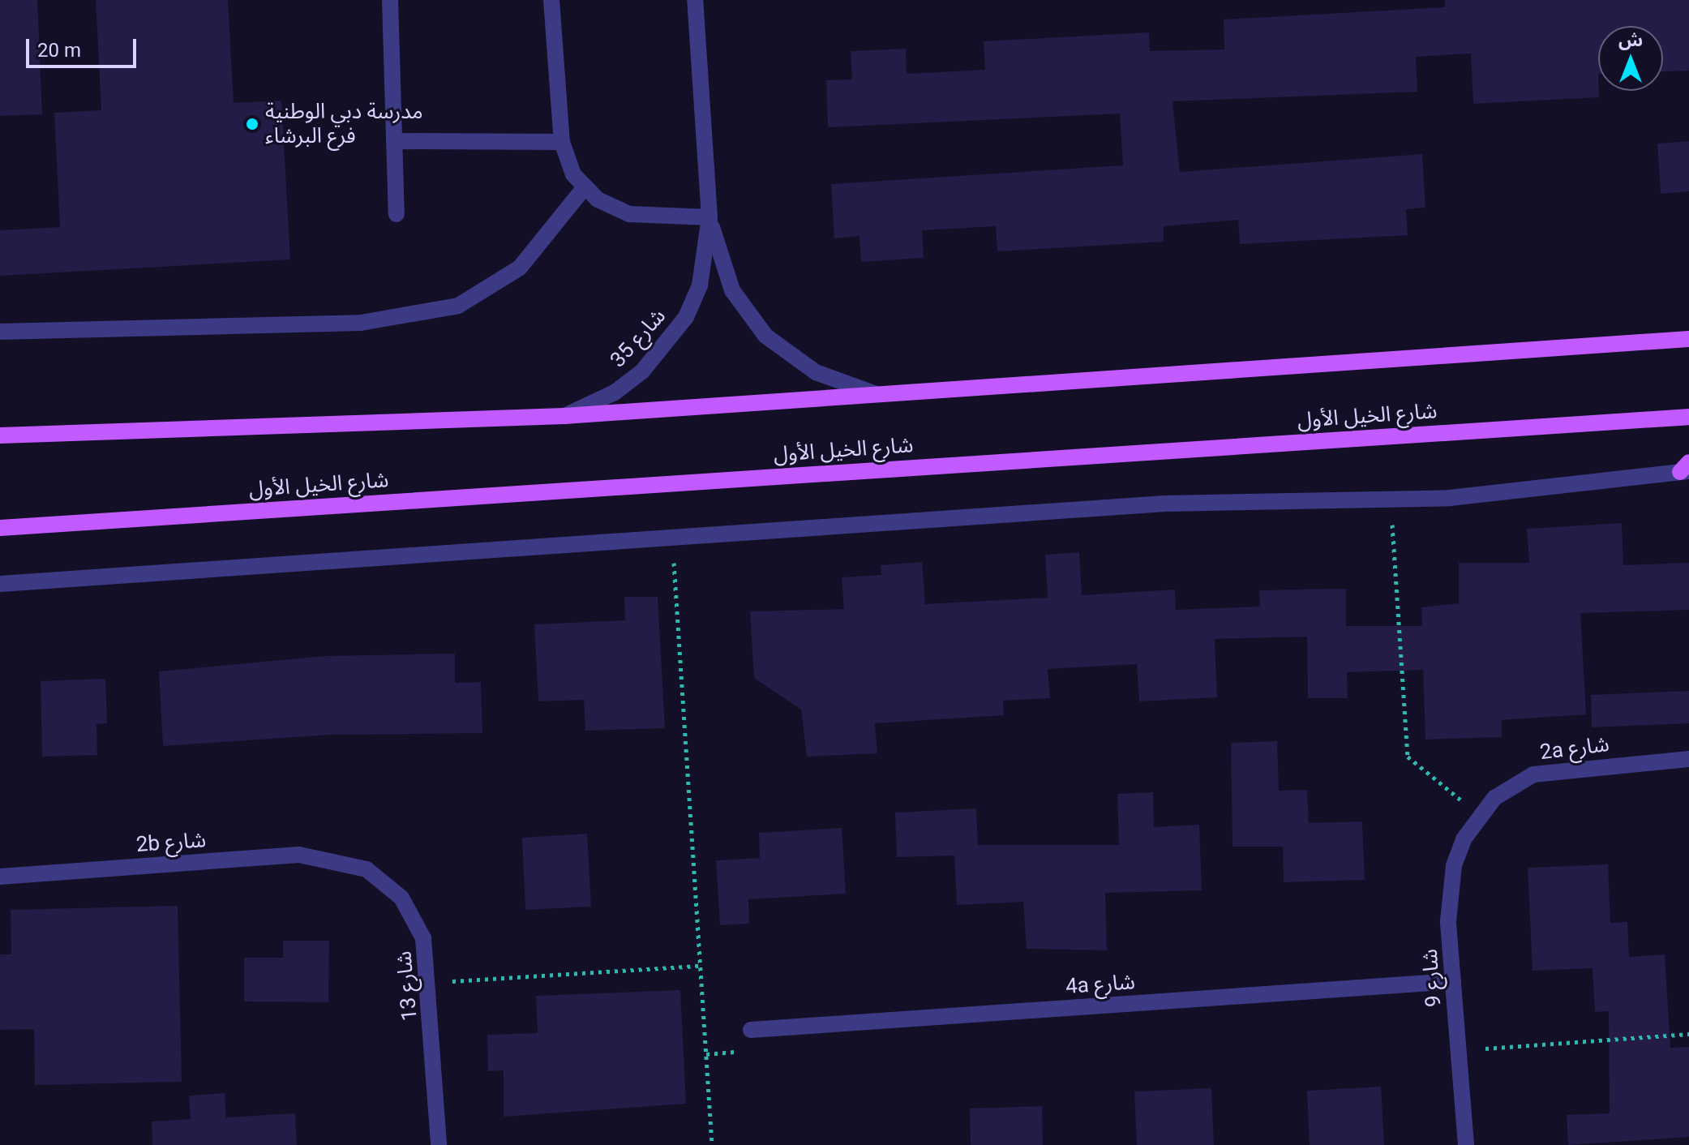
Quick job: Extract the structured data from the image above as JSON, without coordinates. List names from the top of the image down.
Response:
{
  "streets": {
    "main road": ["شارع الخيل الأول"],
    "street": [
      "شارع 35",
      "2a شارع",
      "2b شارع",
      "شارع 9",
      "4a شارع",
      "شارع 13"
    ]
  },
  "crossings": [
    ["2a شارع", "شارع 9"],
    ["2b شارع", "شارع 13"],
    ["شارع 9", "4a شارع"]
  ],
  "places": ["مدرسة دبي الوطنية فرع البرشاء"],
  "scale_bar": "20 m",
  "north": "top"
}
